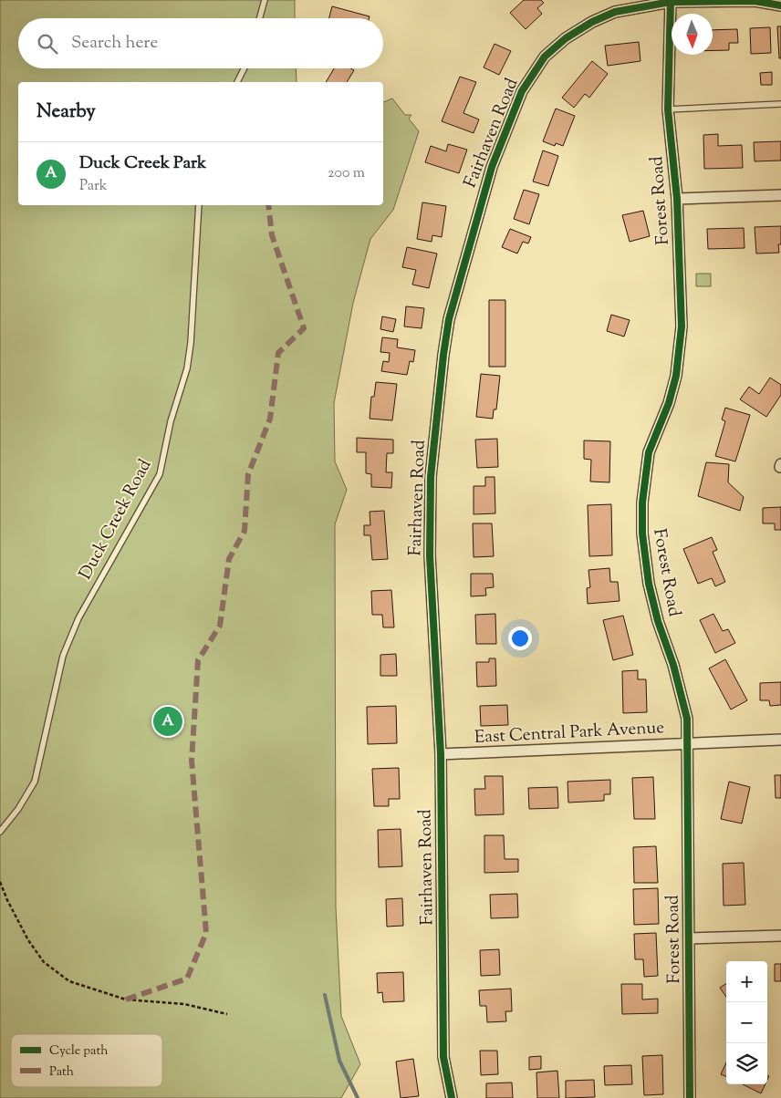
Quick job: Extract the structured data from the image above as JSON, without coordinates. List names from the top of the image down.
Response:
{
  "streets": {
    "street": ["Fairhaven Road", "Forest Road", "East Central Park Avenue"],
    "lane": ["Duck Creek Road"]
  },
  "crossings": [
    ["Fairhaven Road", "Forest Road"],
    ["Fairhaven Road", "East Central Park Avenue"],
    ["Forest Road", "East Central Park Avenue"]
  ],
  "legend": ["Cycle path", "Path"],
  "north": "bottom",
  "page": {
    "search": "Search here",
    "heading": "Nearby",
    "list": [
      {
        "mark": "A",
        "name": "Duck Creek Park",
        "note": "Park",
        "value": "200 m"
      }
    ],
    "pins": "A",
    "map_buttons": ["+", "−"]
  }
}
